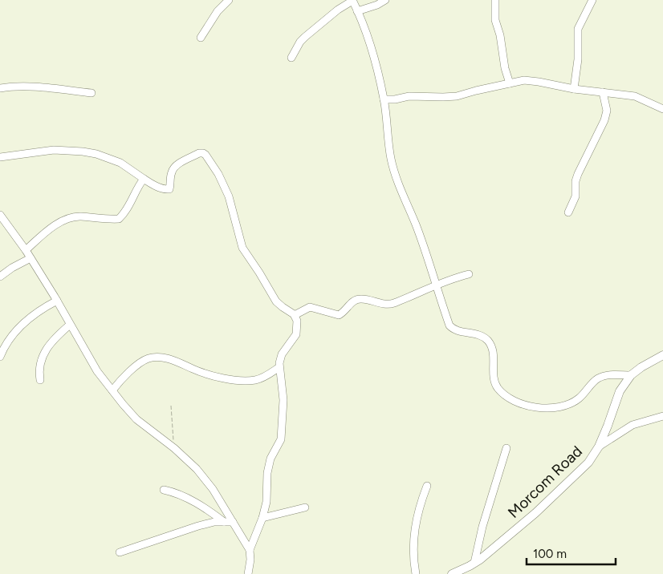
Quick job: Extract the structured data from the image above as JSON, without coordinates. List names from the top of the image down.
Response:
{
  "streets": {
    "street": ["Morcom Road"]
  },
  "scale_bar": "100 m"
}
